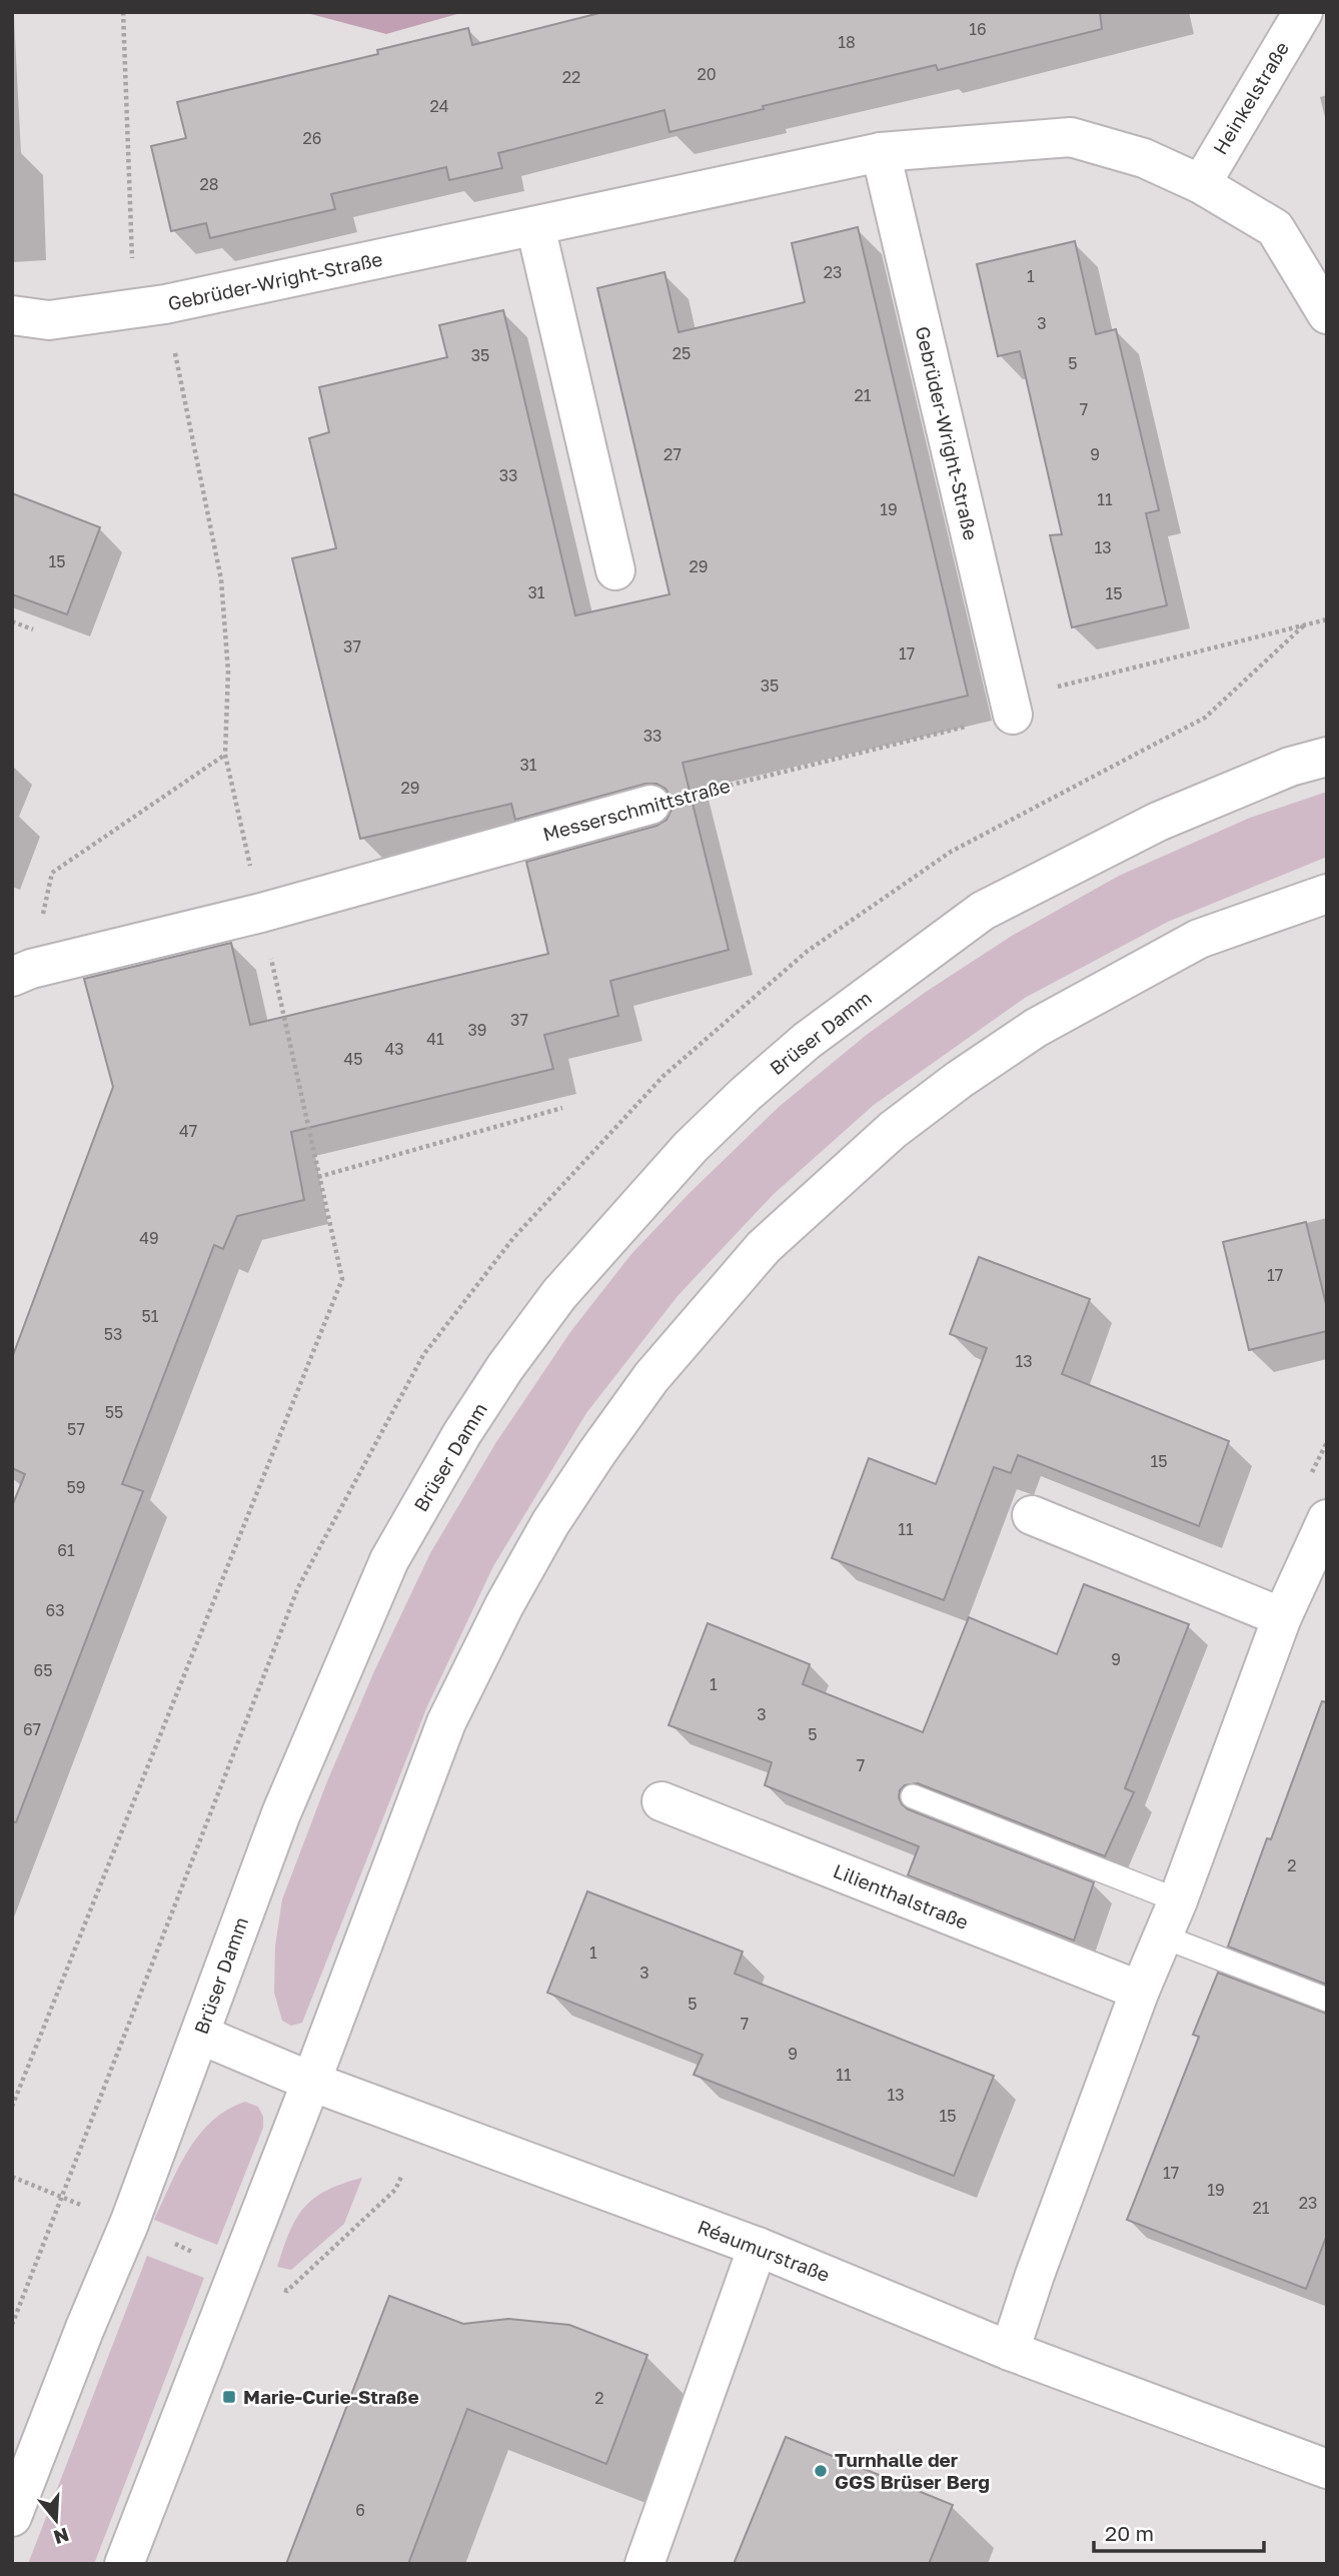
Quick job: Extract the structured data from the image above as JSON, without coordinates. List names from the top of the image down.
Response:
{
  "streets": {
    "street": [
      "Heinkelstraße",
      "Gebrüder-Wright-Straße",
      "Messerschmittstraße",
      "Brüser Damm",
      "Lilienthalstraße",
      "Réaumurstraße"
    ]
  },
  "crossings": [
    ["Heinkelstraße", "Gebrüder-Wright-Straße"],
    ["Gebrüder-Wright-Straße", "Messerschmittstraße"],
    ["Brüser Damm", "Réaumurstraße"]
  ],
  "places": {
    "transit": ["Marie-Curie-Straße"],
    "other": ["Turnhalle der GGS Brüser Berg"]
  },
  "house_numbers": [
    "16",
    "18",
    "20",
    "22",
    "24",
    "26",
    "28",
    "23",
    "1",
    "3",
    "25",
    "35",
    "5",
    "21",
    "7",
    "27",
    "9",
    "33",
    "11",
    "19",
    "13",
    "15",
    "29",
    "31",
    "15",
    "37",
    "17",
    "35",
    "33",
    "31",
    "29",
    "37",
    "39",
    "41",
    "43",
    "45",
    "47",
    "49",
    "17",
    "51",
    "53",
    "13",
    "55",
    "57",
    "15",
    "59",
    "11",
    "61",
    "63",
    "9",
    "65",
    "1",
    "3",
    "67",
    "5",
    "7",
    "2",
    "1",
    "3",
    "5",
    "7",
    "9",
    "11",
    "13",
    "15",
    "17",
    "19",
    "23",
    "21",
    "2",
    "6"
  ],
  "scale_bar": "20 m",
  "north": "bottom"
}
